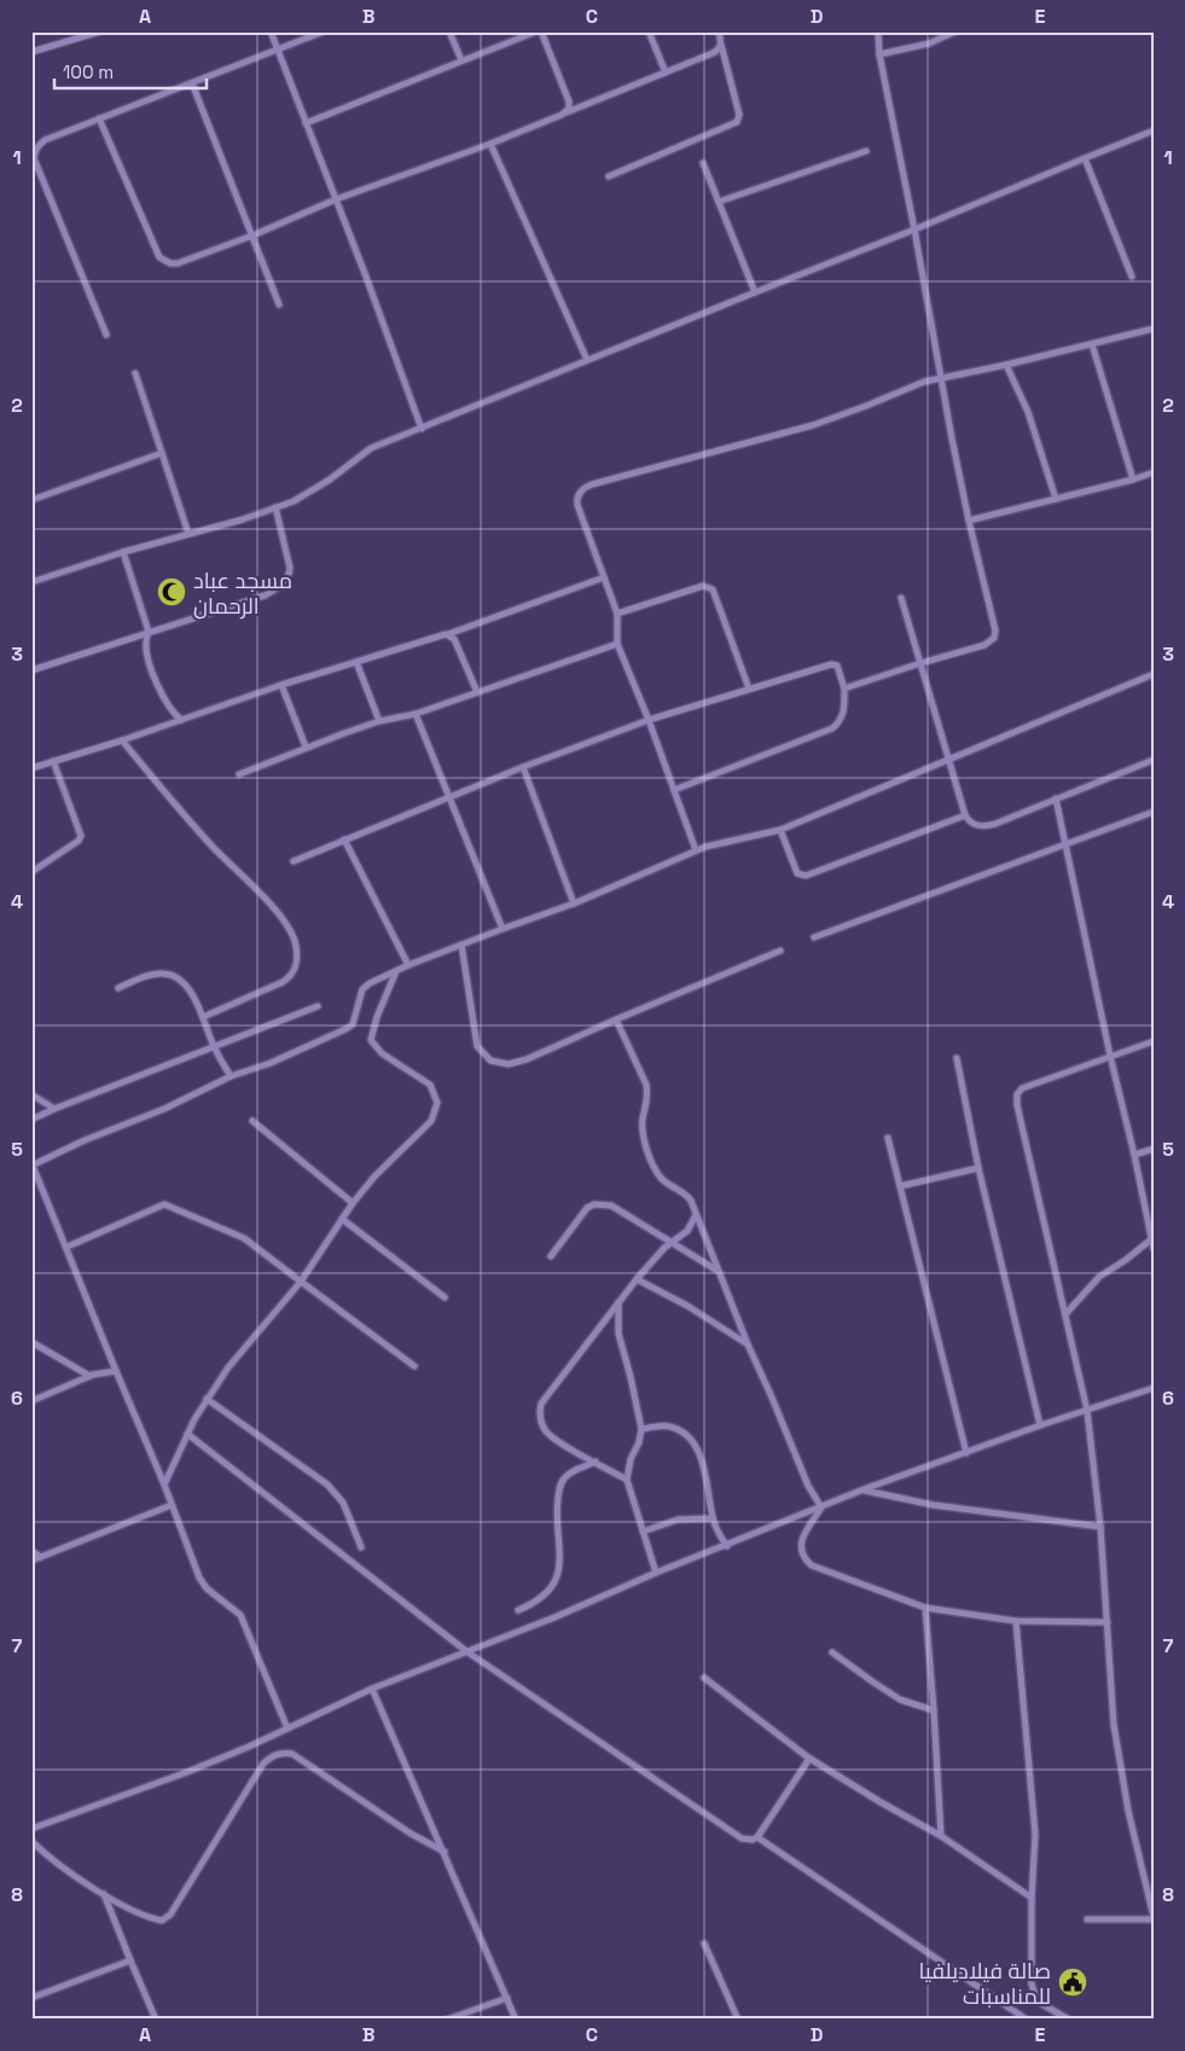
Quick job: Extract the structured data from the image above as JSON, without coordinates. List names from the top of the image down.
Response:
{
  "places": {
    "mosque": ["مسجد عباد الرحمان"],
    "public building": ["صالة فيلاديلفيا للمناسبات"]
  },
  "scale_bar": "100 m",
  "grid": {
    "columns": [
      "A",
      "B",
      "C",
      "D",
      "E"
    ],
    "rows": [
      "1",
      "2",
      "3",
      "4",
      "5",
      "6",
      "7",
      "8"
    ]
  }
}
